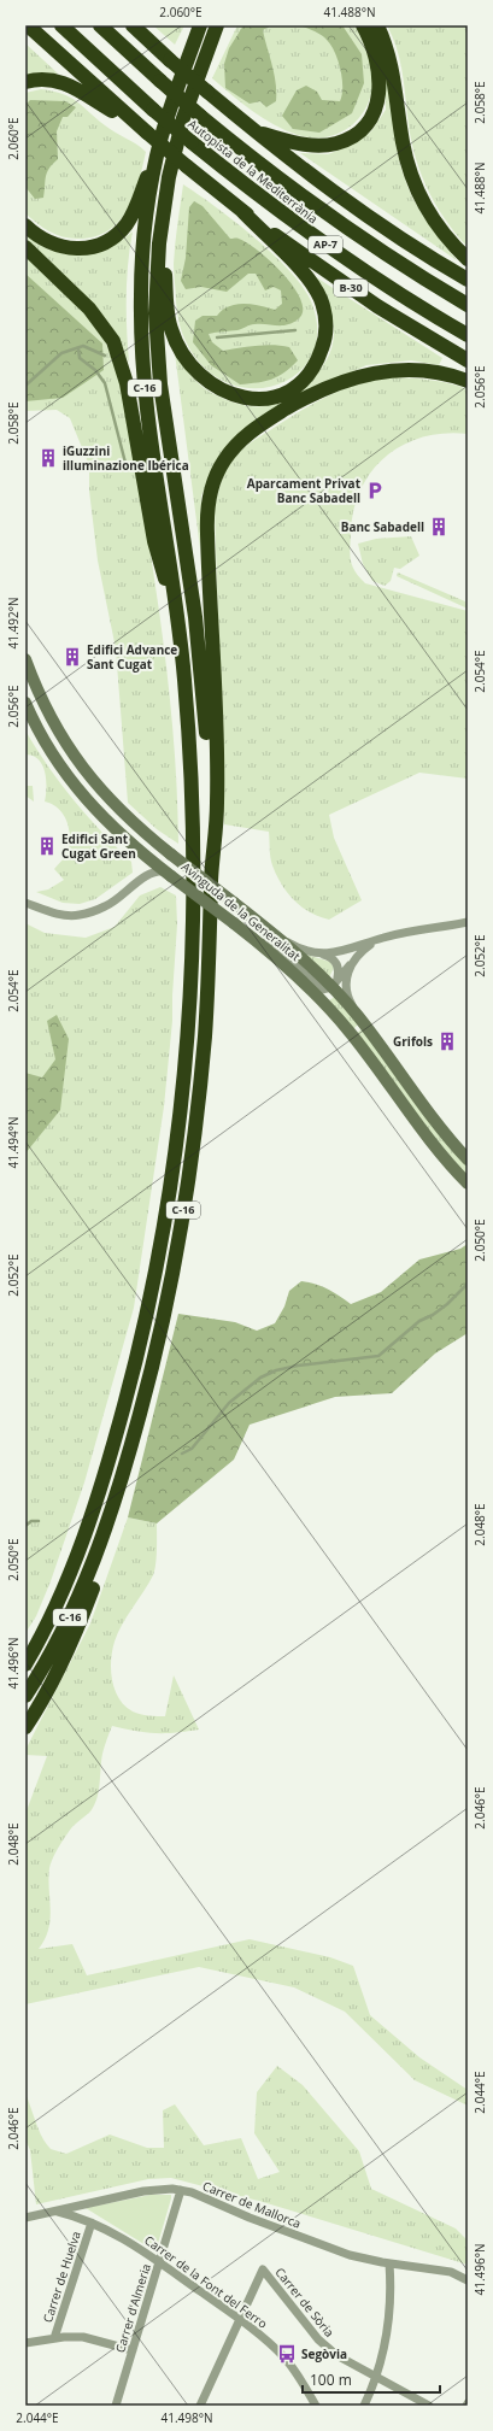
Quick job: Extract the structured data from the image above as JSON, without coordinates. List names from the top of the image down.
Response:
{
  "streets": {
    "highway": [
      "Autopista de la Mediterrània",
      "AP-7",
      "B-30",
      "C-16"
    ],
    "street": [
      "Avinguda de la Generalitat",
      "Carrer de Mallorca",
      "Carrer de Huelva",
      "Carrer de la Font del Ferro",
      "Carrer de Sòria",
      "Carrer d'Almeria"
    ]
  },
  "crossings": [
    ["Carrer de Mallorca", "Carrer de la Font del Ferro"],
    ["Carrer de Mallorca", "Carrer d'Almeria"],
    ["Carrer de Huelva", "Carrer de la Font del Ferro"],
    ["Carrer de la Font del Ferro", "Carrer de Sòria"],
    ["Carrer de la Font del Ferro", "Carrer d'Almeria"]
  ],
  "places": {
    "building": [
      "iGuzzini illuminazione Ibérica",
      "Banc Sabadell",
      "Edifici Advance Sant Cugat",
      "Edifici Sant Cugat Green",
      "Grifols"
    ],
    "parking": ["Aparcament Privat Banc Sabadell"],
    "bus stop": ["Segòvia"]
  },
  "scale_bar": "100 m",
  "coordinates": [
    "2.060°E",
    "41.488°N",
    "2.058°E",
    "2.056°E",
    "41.492°N",
    "2.054°E",
    "2.052°E",
    "41.494°N",
    "2.050°E",
    "2.048°E",
    "41.496°N",
    "2.046°E",
    "2.044°E",
    "41.498°N"
  ]
}
